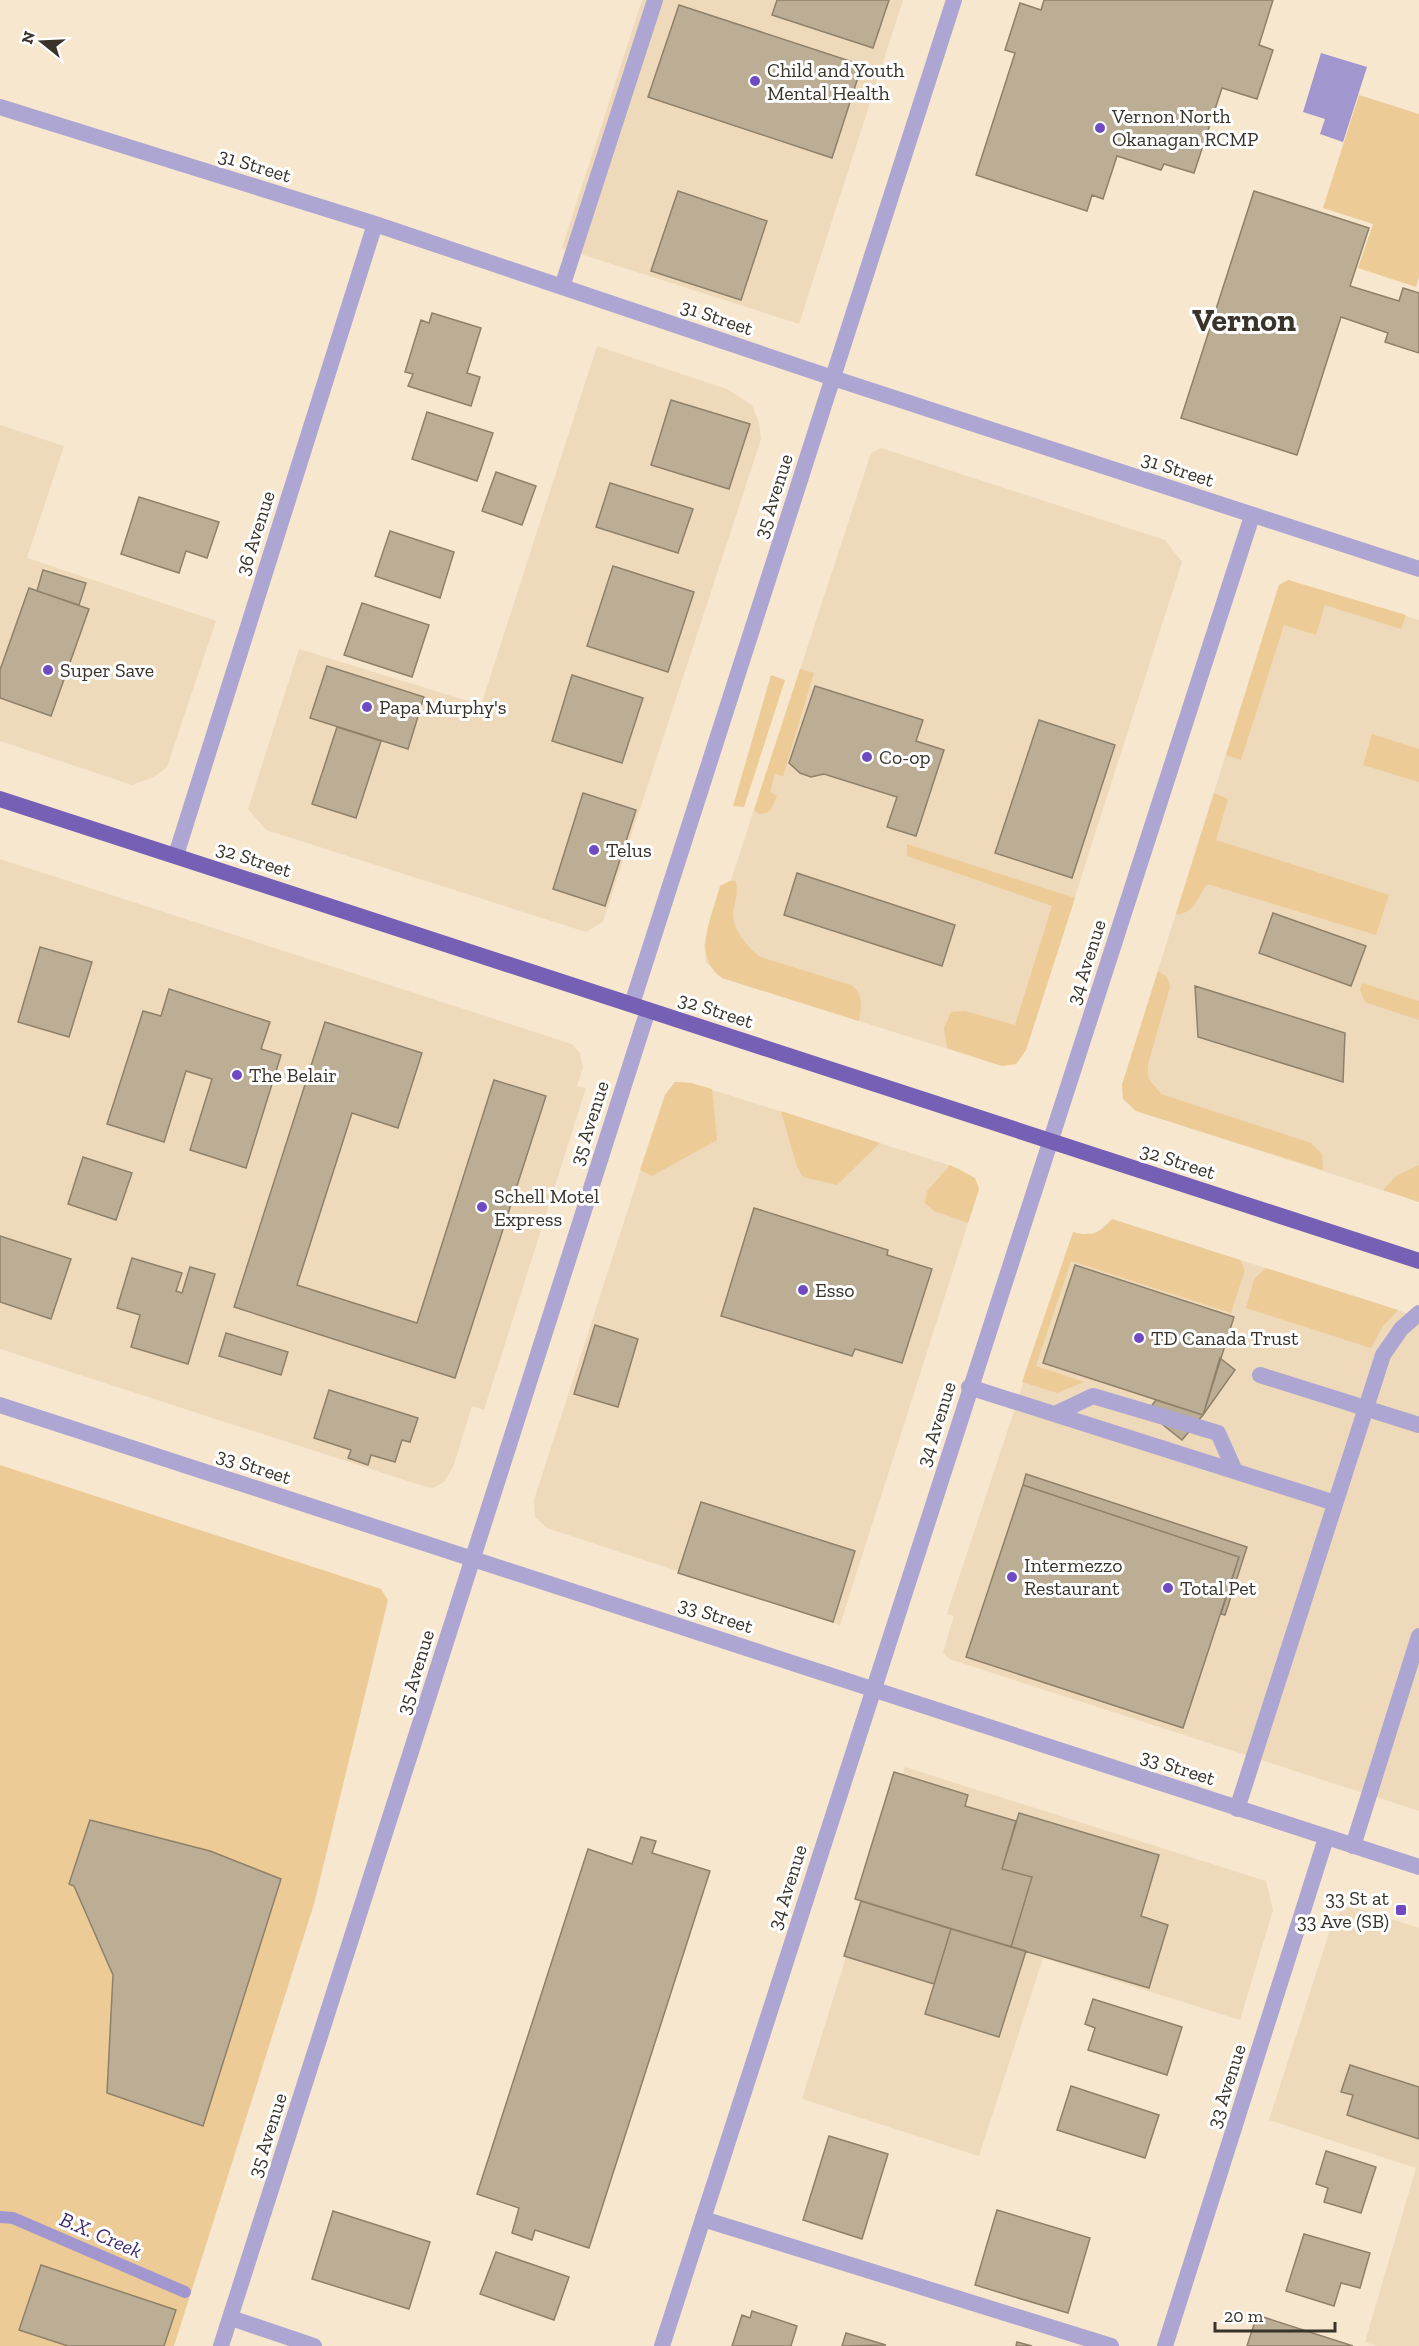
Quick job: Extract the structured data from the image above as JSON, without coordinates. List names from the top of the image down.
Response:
{
  "streets": {
    "highway": ["32 Street"],
    "street": [
      "31 Street",
      "35 Avenue",
      "36 Avenue",
      "34 Avenue",
      "33 Street",
      "33 Avenue"
    ]
  },
  "crossings": [
    ["31 Street", "35 Avenue"],
    ["31 Street", "36 Avenue"],
    ["31 Street", "34 Avenue"],
    ["35 Avenue", "32 Street"],
    ["35 Avenue", "33 Street"],
    ["36 Avenue", "32 Street"],
    ["32 Street", "34 Avenue"],
    ["34 Avenue", "33 Street"],
    ["33 Street", "33 Avenue"]
  ],
  "districts": ["Vernon"],
  "water": ["B.X. Creek"],
  "places": {
    "other": [
      "Child and Youth Mental Health",
      "Vernon North Okanagan RCMP",
      "Super Save",
      "Papa Murphy's",
      "Co-op",
      "Telus",
      "The Belair",
      "Schell Motel Express",
      "Esso",
      "TD Canada Trust",
      "Intermezzo Restaurant",
      "Total Pet"
    ],
    "transit": ["33 St at 33 Ave (SB)"]
  },
  "scale_bar": "20 m",
  "north": "left"
}
